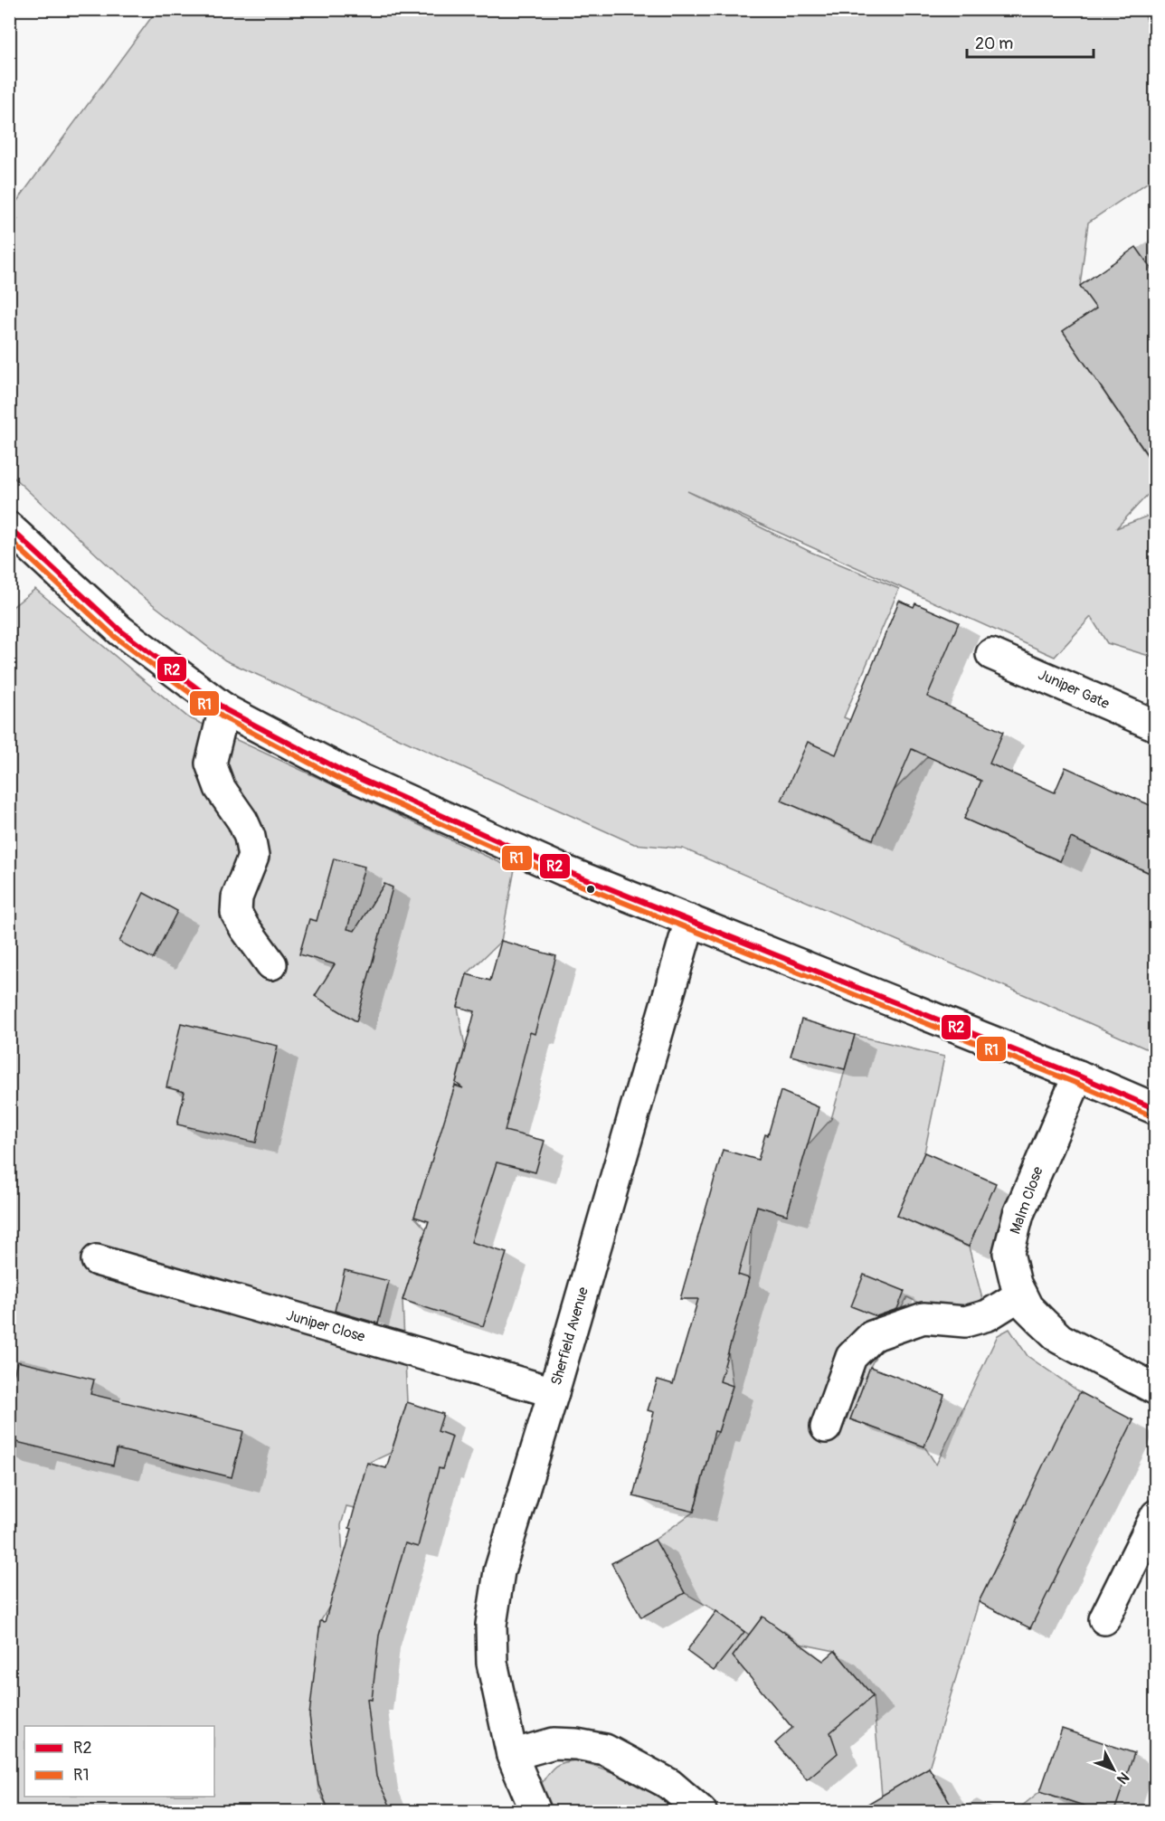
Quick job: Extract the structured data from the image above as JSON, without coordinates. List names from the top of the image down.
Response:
{
  "streets": {
    "street": [
      "Juniper Gate",
      "Malm Close",
      "Juniper Close",
      "Sherfield Avenue"
    ]
  },
  "crossings": [
    ["Juniper Close", "Sherfield Avenue"]
  ],
  "lines": ["transit line R2", "transit line R1"],
  "legend": ["R2", "R1"],
  "scale_bar": "20 m",
  "north": "bottom right"
}
